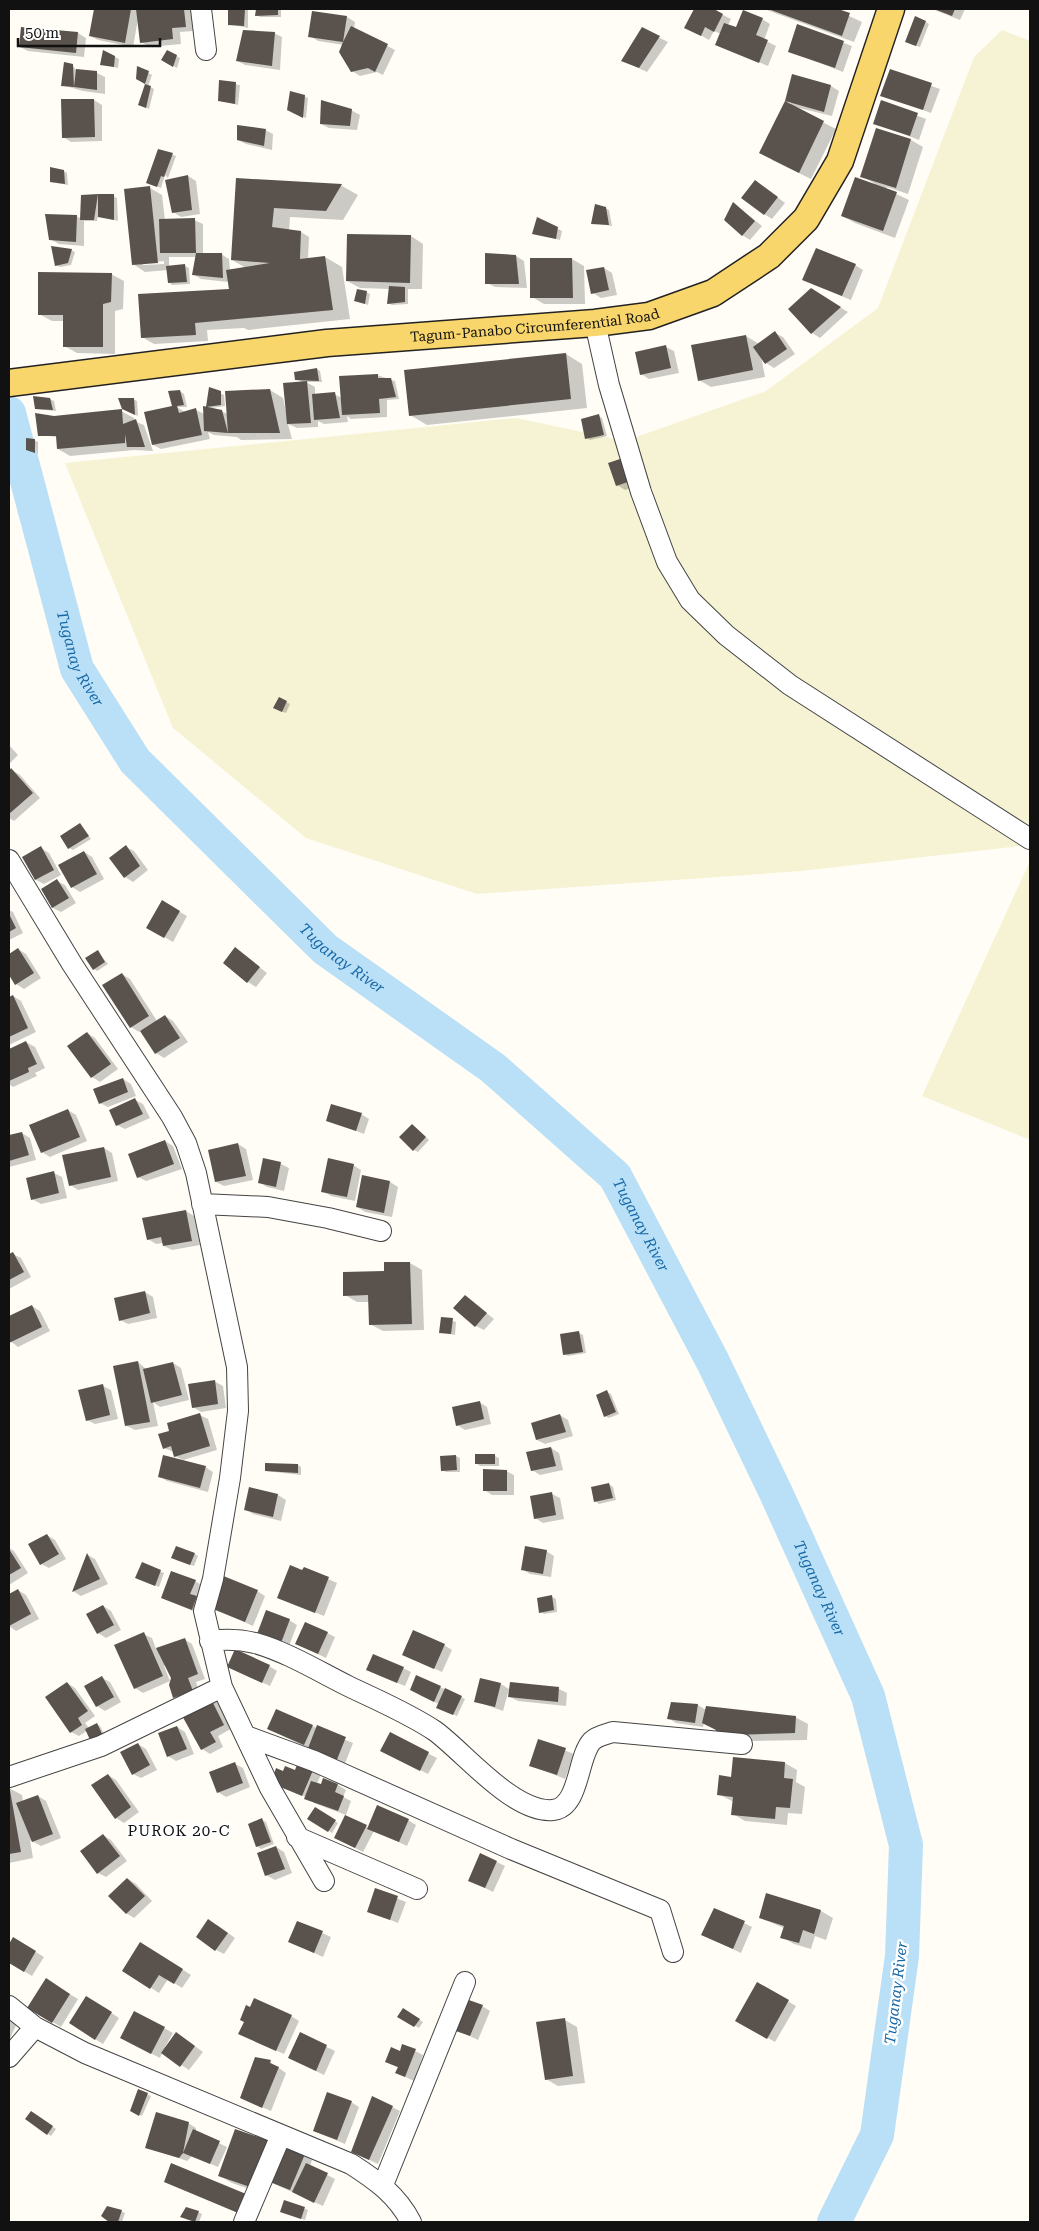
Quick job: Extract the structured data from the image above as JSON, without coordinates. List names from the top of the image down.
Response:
{
  "streets": {
    "main road": ["Tagum-Panabo Circumferential Road"]
  },
  "districts": ["PUROK 20-C"],
  "water": ["Tuganay River"],
  "scale_bar": "50 m"
}
